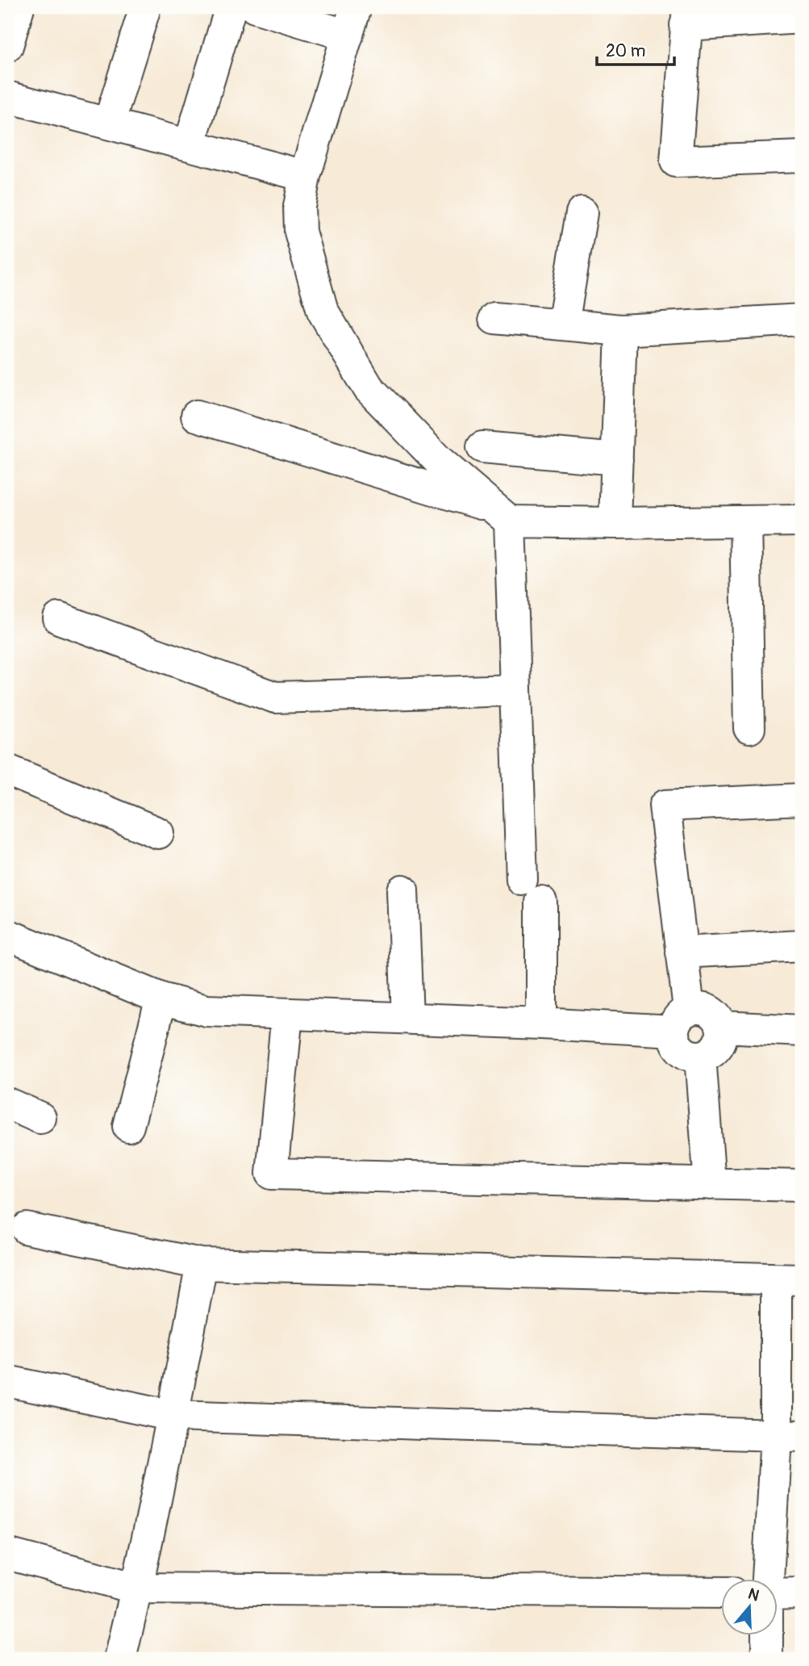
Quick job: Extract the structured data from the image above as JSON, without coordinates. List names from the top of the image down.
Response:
{
  "scale_bar": "20 m",
  "north": "top"
}
